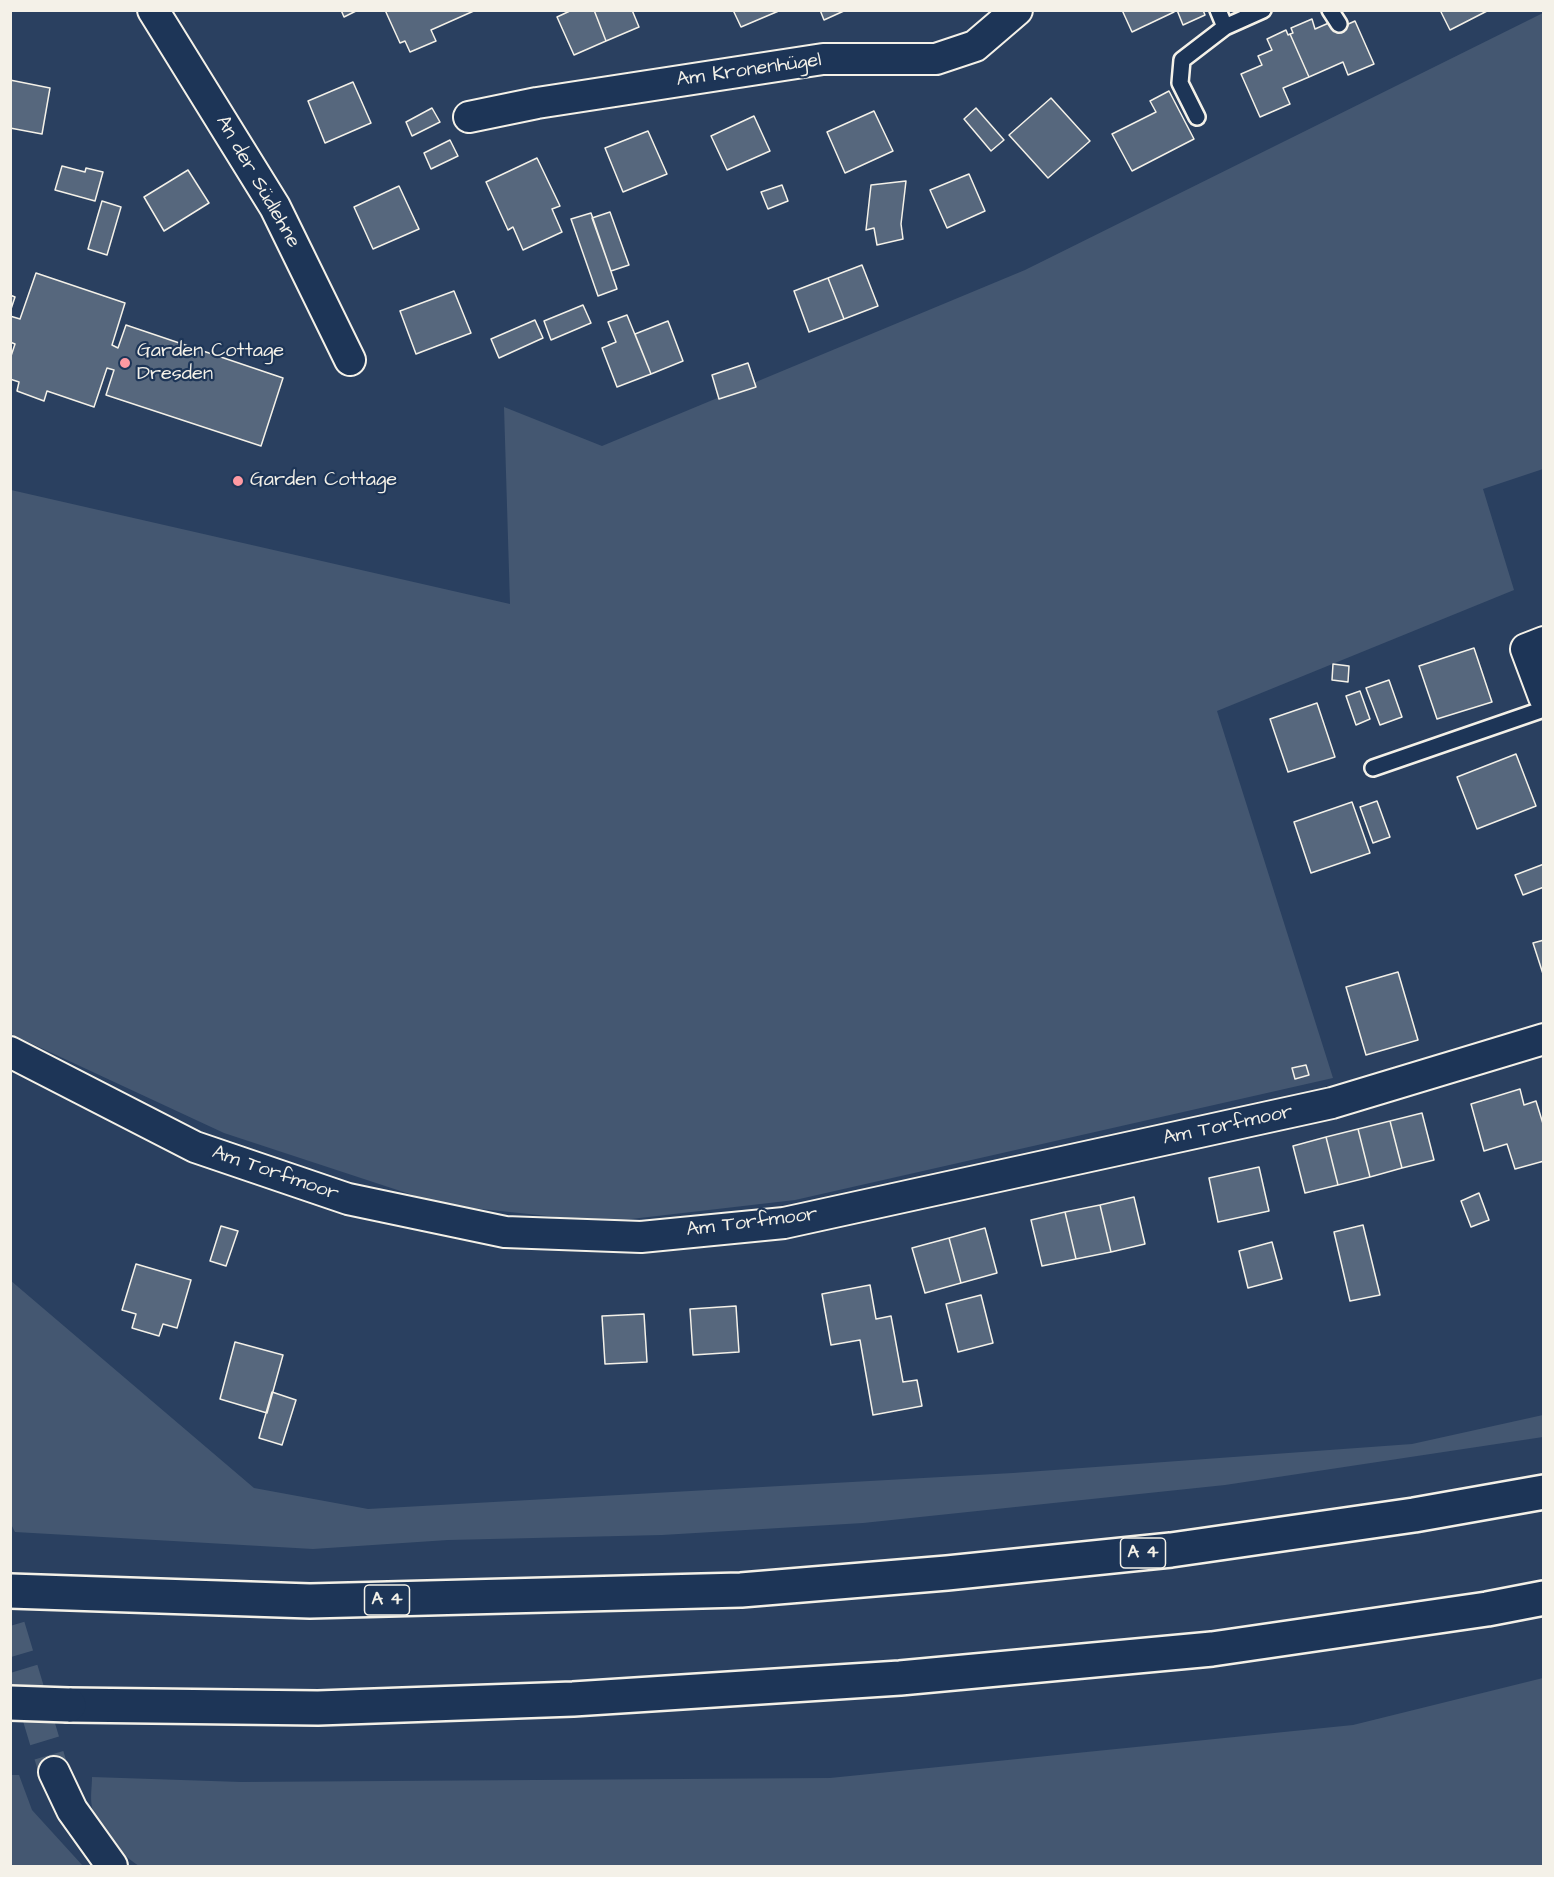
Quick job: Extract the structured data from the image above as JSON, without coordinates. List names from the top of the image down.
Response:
{
  "streets": {
    "highway": ["A 4"],
    "street": ["Am Kronenhügel", "An der Südlehne", "Am Torfmoor"]
  },
  "places": ["Garden Cottage Dresden", "Garden Cottage"]
}
